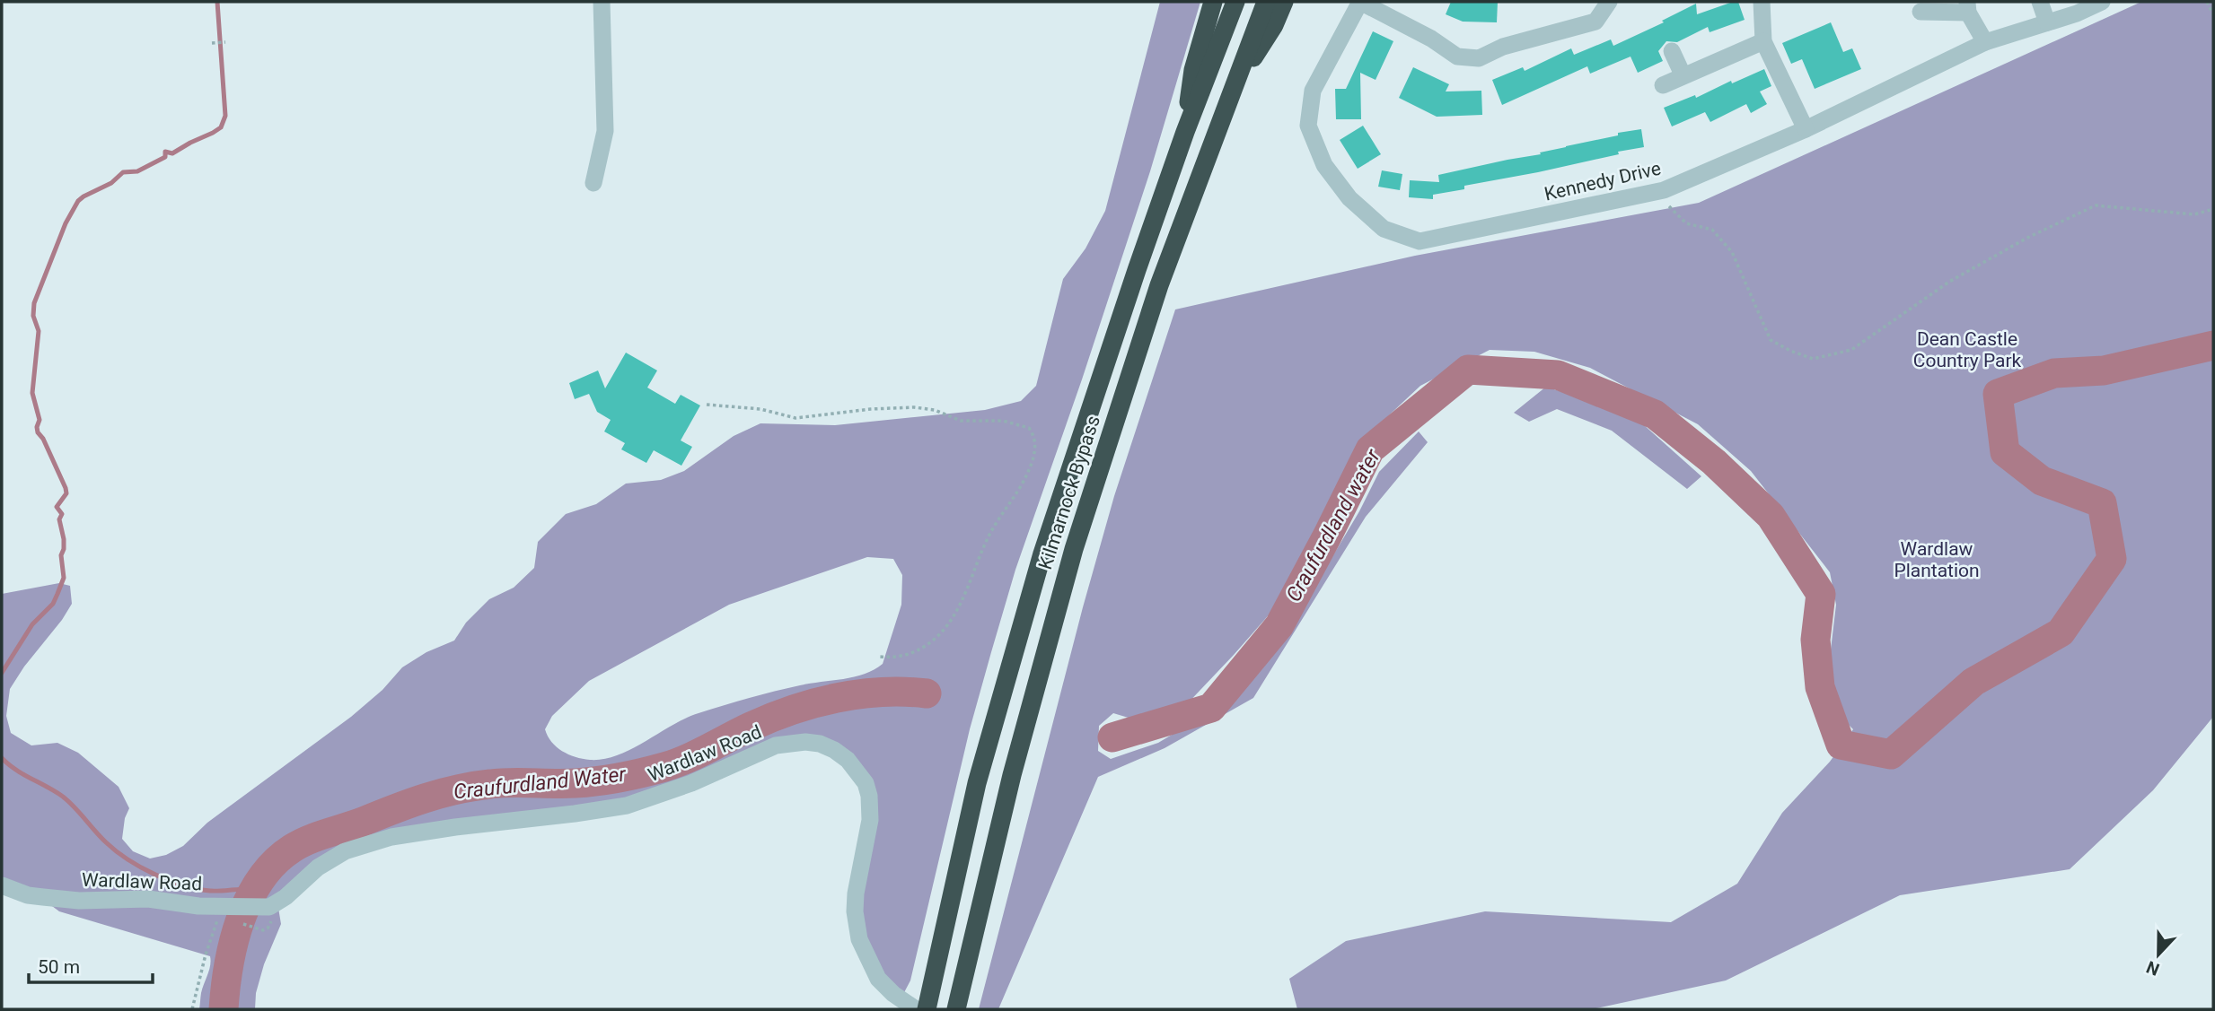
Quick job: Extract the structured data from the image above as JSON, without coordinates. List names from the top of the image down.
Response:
{
  "streets": {
    "highway": ["Kilmarnock Bypass"],
    "street": ["Kennedy Drive", "Wardlaw Road"]
  },
  "water": ["Craufurdland water", "Craufurdland Water"],
  "parks": ["Dean Castle Country Park", "Wardlaw Plantation"],
  "scale_bar": "50 m",
  "north": "bottom"
}
